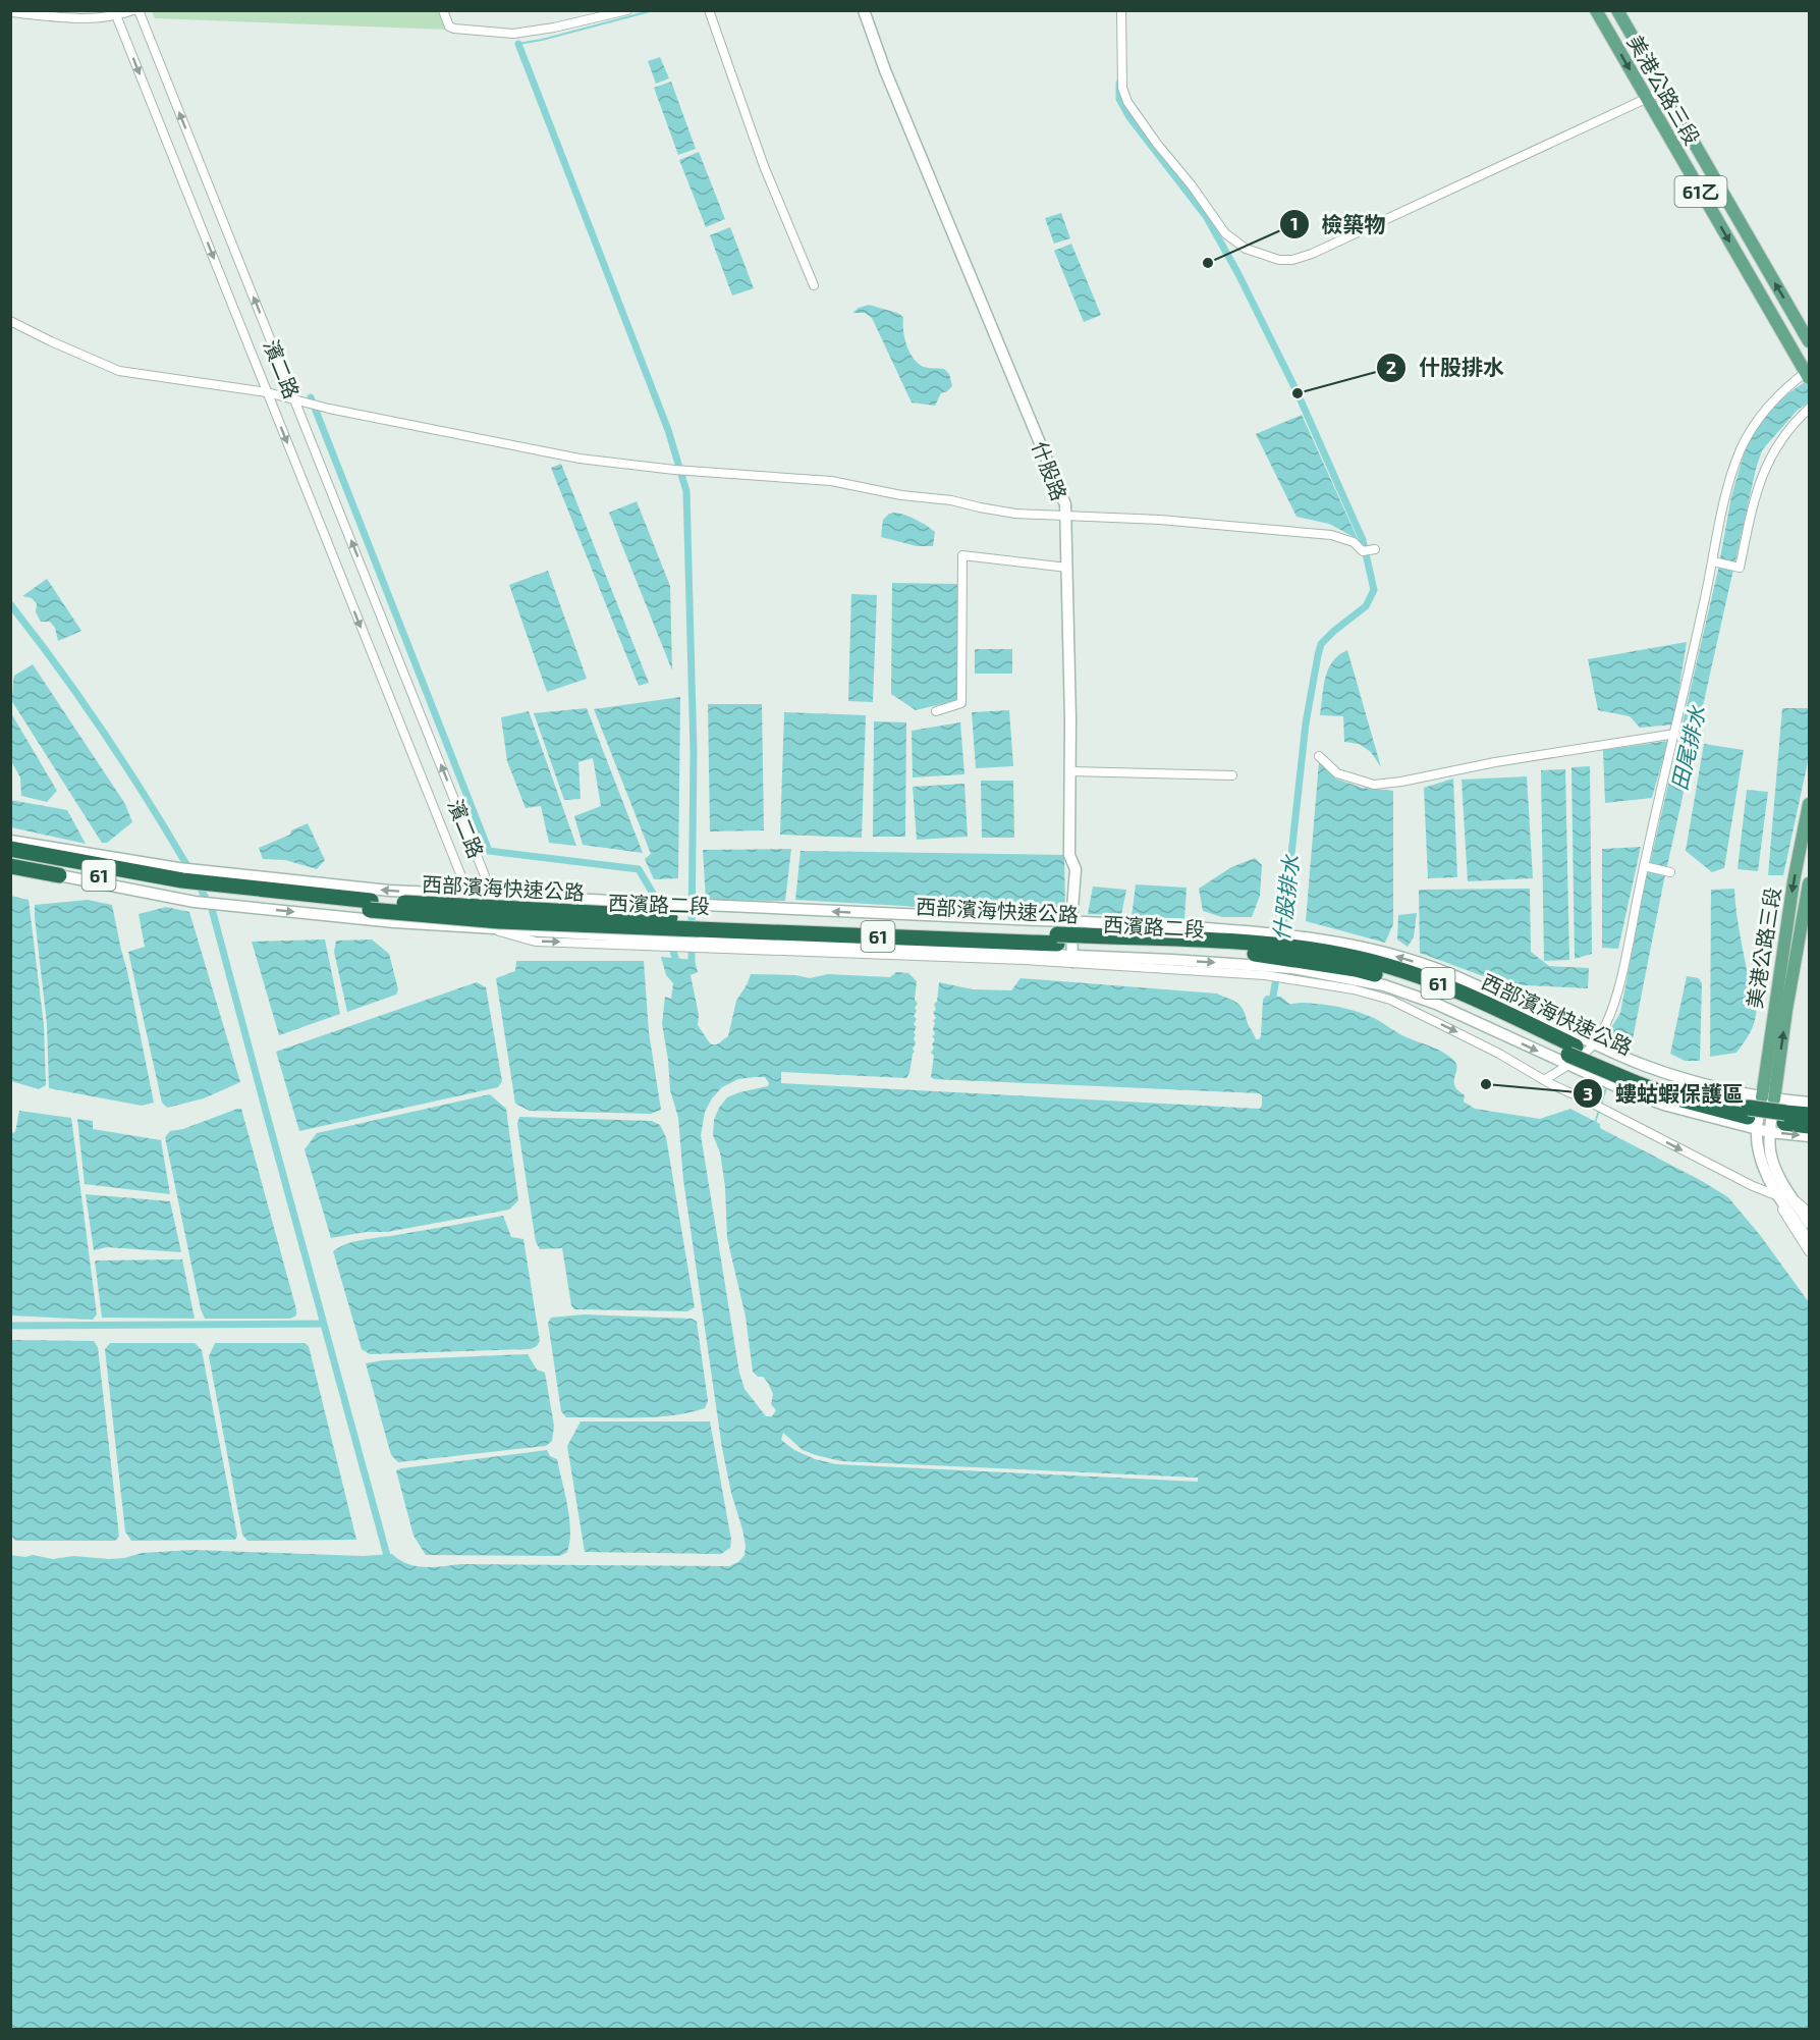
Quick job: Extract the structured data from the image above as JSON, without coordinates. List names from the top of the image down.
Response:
{
  "streets": {
    "highway": ["61", "西部濱海快速公路"],
    "main road": ["美港公路三段", "61乙"],
    "street": ["濱二路", "什股路", "西濱路二段"]
  },
  "crossings": [
    ["美港公路三段", "西部濱海快速公路"],
    ["美港公路三段", "西濱路二段"],
    ["濱二路", "西濱路二段"],
    ["什股路", "西部濱海快速公路"],
    ["什股路", "西濱路二段"],
    ["西部濱海快速公路", "西濱路二段"]
  ],
  "water": ["田尾排水", "什股排水"],
  "places": ["檢築物", "什股排水", "螻蛄蝦保護區"]
}
